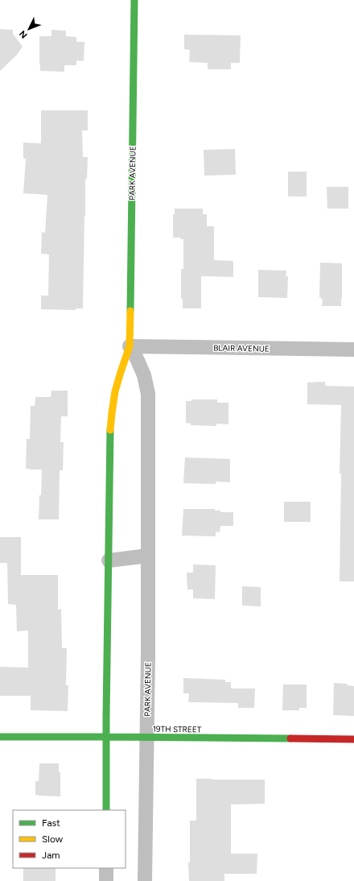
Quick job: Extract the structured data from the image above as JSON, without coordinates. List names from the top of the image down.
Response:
{
  "streets": {
    "street": ["PARK AVENUE", "BLAIR AVENUE", "19TH STREET"]
  },
  "crossings": [
    ["PARK AVENUE", "BLAIR AVENUE"],
    ["PARK AVENUE", "19TH STREET"]
  ],
  "legend": ["Fast", "Slow", "Jam"],
  "north": "bottom left"
}
